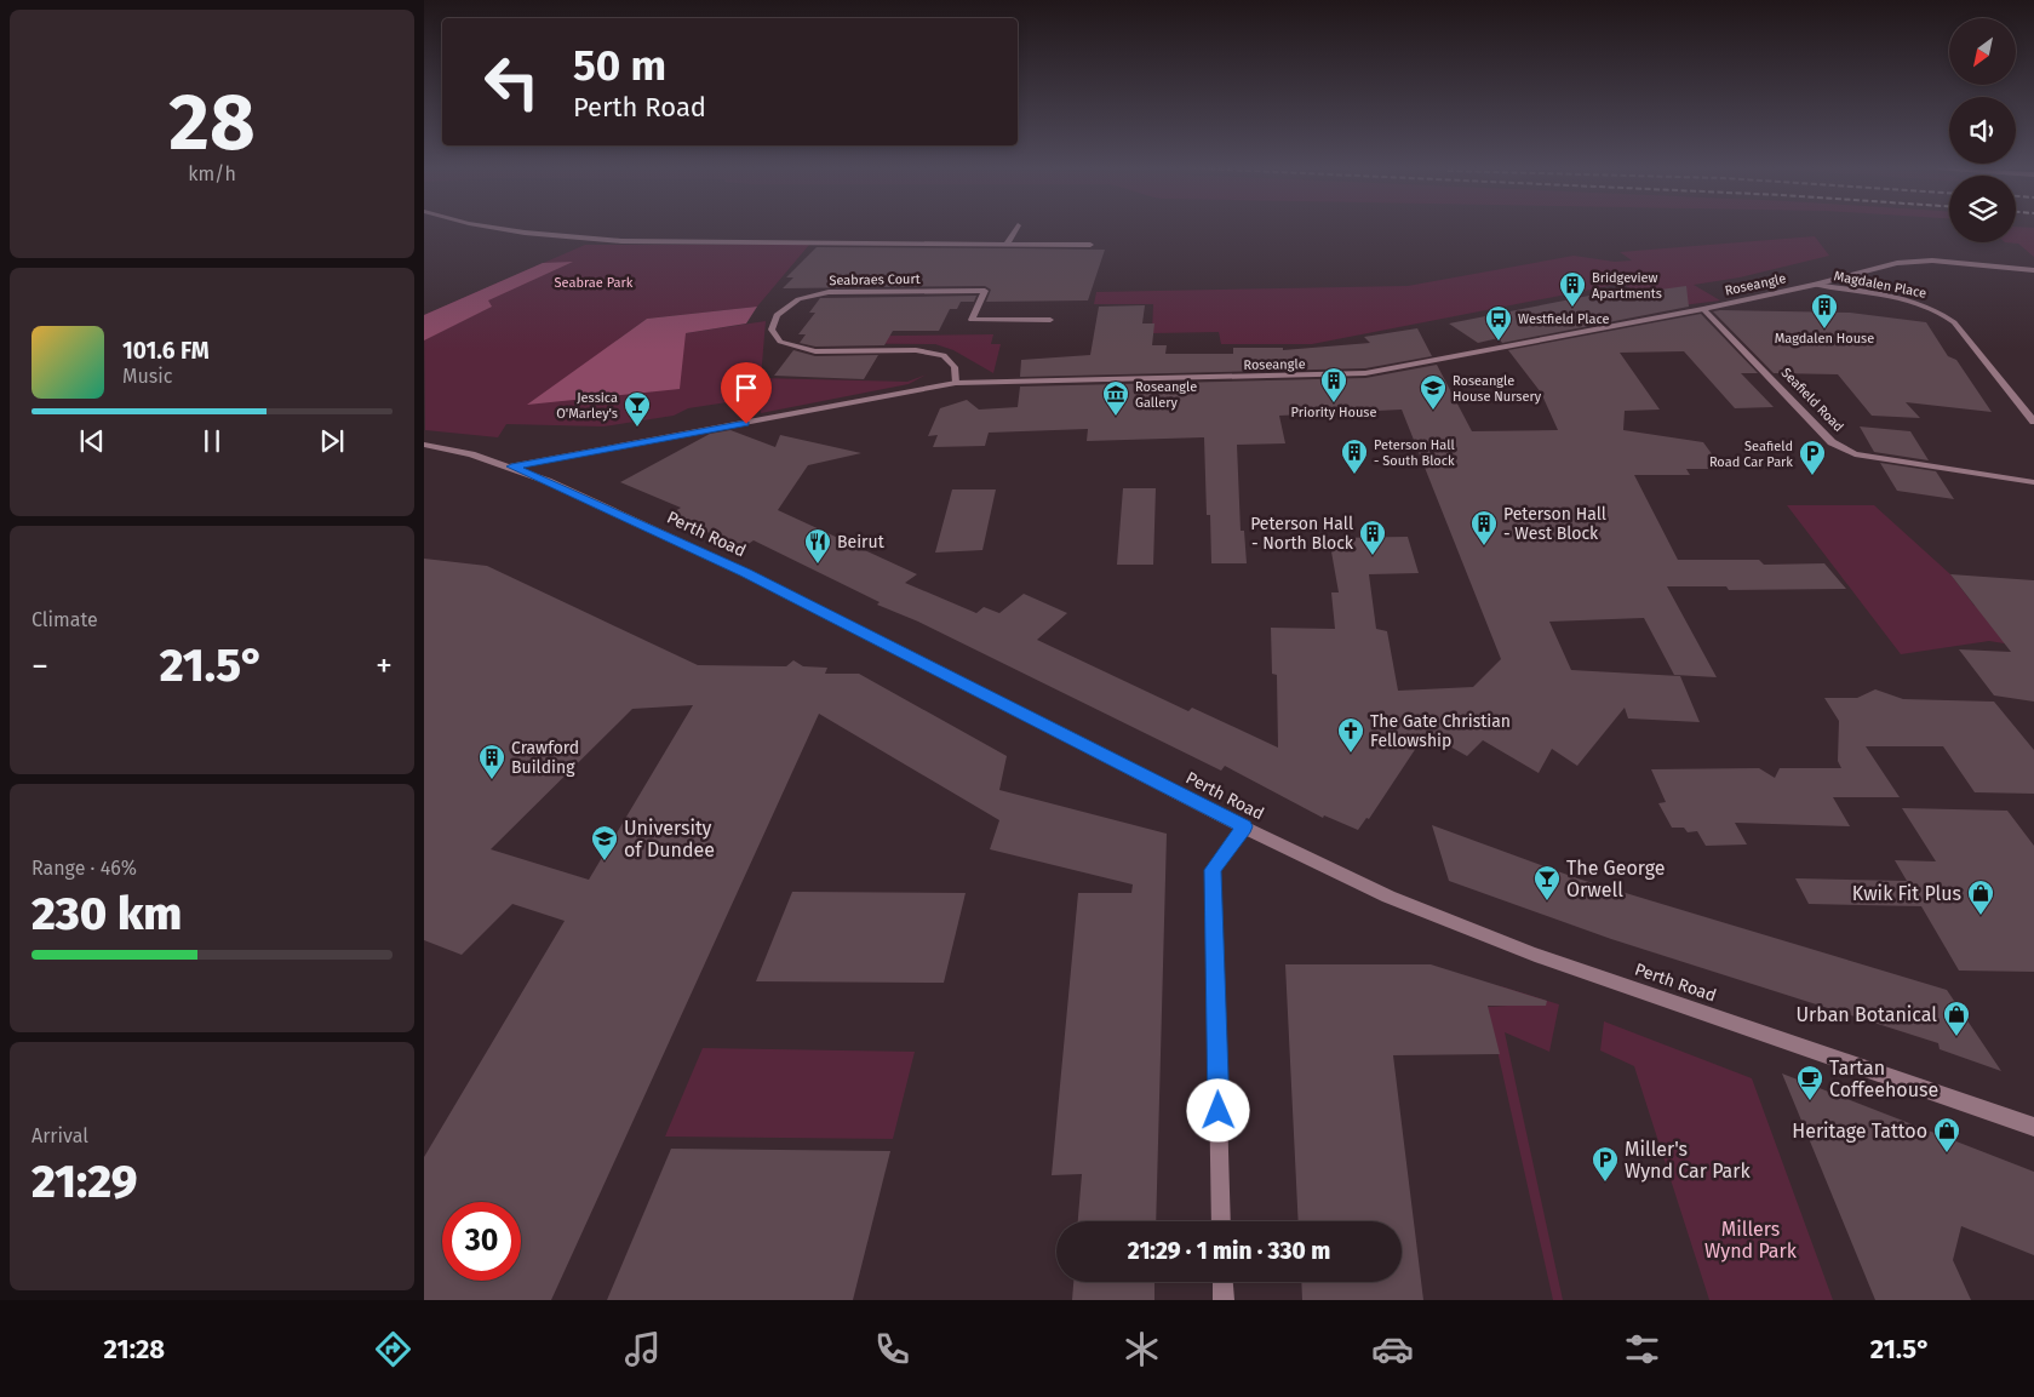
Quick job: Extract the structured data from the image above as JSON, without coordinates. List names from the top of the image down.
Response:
{
  "streets": {
    "street": [
      "Seabraes Court",
      "Roseangle",
      "Magdalen Place",
      "Seafield Road",
      "Perth Road"
    ]
  },
  "crossings": [
    ["Seabraes Court", "Roseangle"],
    ["Roseangle", "Magdalen Place"],
    ["Roseangle", "Seafield Road"],
    ["Roseangle", "Perth Road"]
  ],
  "parks": ["Seabrae Park", "Millers Wynd Park"],
  "places": {
    "building": [
      "Bridgeview Apartments",
      "Magdalen House",
      "Priority House",
      "Peterson Hall - South Block",
      "Peterson Hall - West Block",
      "Peterson Hall - North Block",
      "Crawford Building"
    ],
    "bus stop": ["Westfield Place"],
    "school or university": ["Roseangle House Nursery", "University of Dundee"],
    "museum": ["Roseangle Gallery"],
    "bar": ["Jessica O'Marley's", "The George Orwell"],
    "parking": ["Seafield Road Car Park", "Miller's Wynd Car Park"],
    "restaurant": ["Beirut"],
    "church": ["The Gate Christian Fellowship"],
    "shop": ["Kwik Fit Plus", "Urban Botanical", "Heritage Tattoo"],
    "cafe": ["Tartan Coffeehouse"]
  },
  "north": "bottom left",
  "page": {
    "tile": [
      ["28", "km/h"],
      "Climate",
      ["Range · 46%", "230 km"],
      ["Arrival", "21:29"]
    ],
    "turn": ["50 m", "Perth Road"],
    "song": ["101.6 FM", "Music"],
    "heat": ["−", "21.5°", "+"],
    "limit": "30",
    "trip": "21:29 · 1 min · 330 m",
    "tabs": ["21:28", "21.5°"]
  }
}
